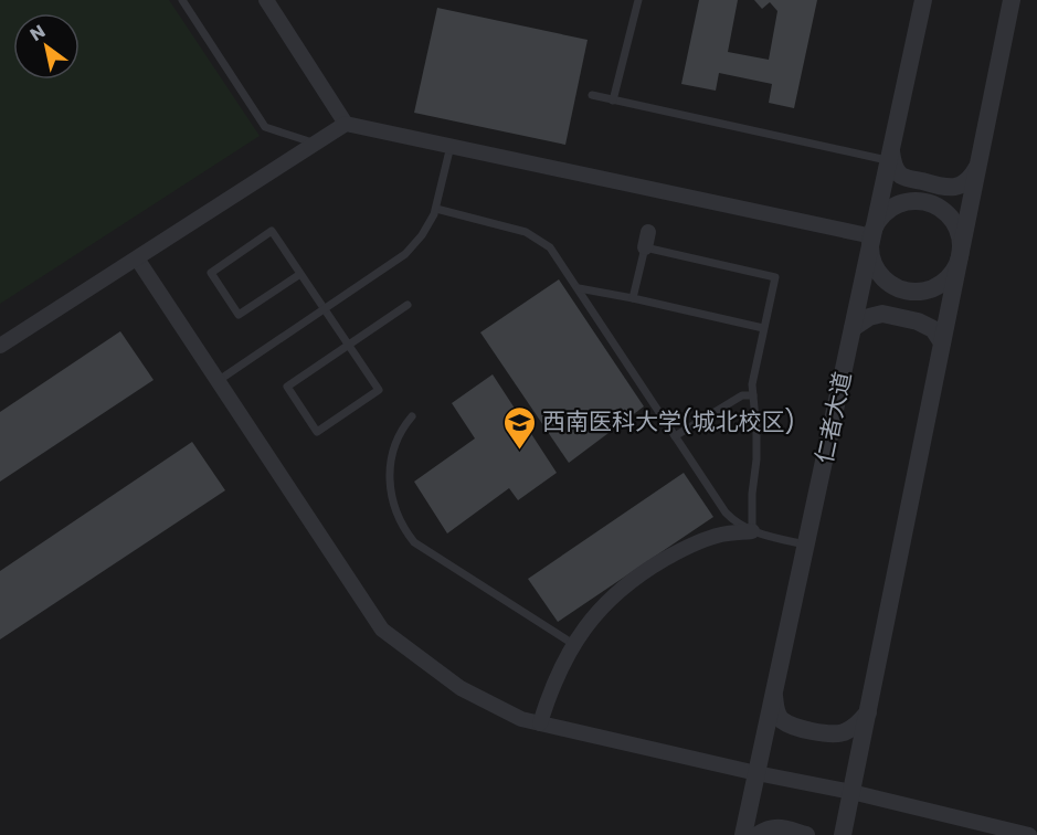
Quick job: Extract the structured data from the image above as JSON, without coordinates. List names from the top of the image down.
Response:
{
  "streets": {
    "street": ["仁者大道"]
  },
  "places": {
    "school or university": ["西南医科大学(城北校区)"]
  },
  "north": "top left"
}
